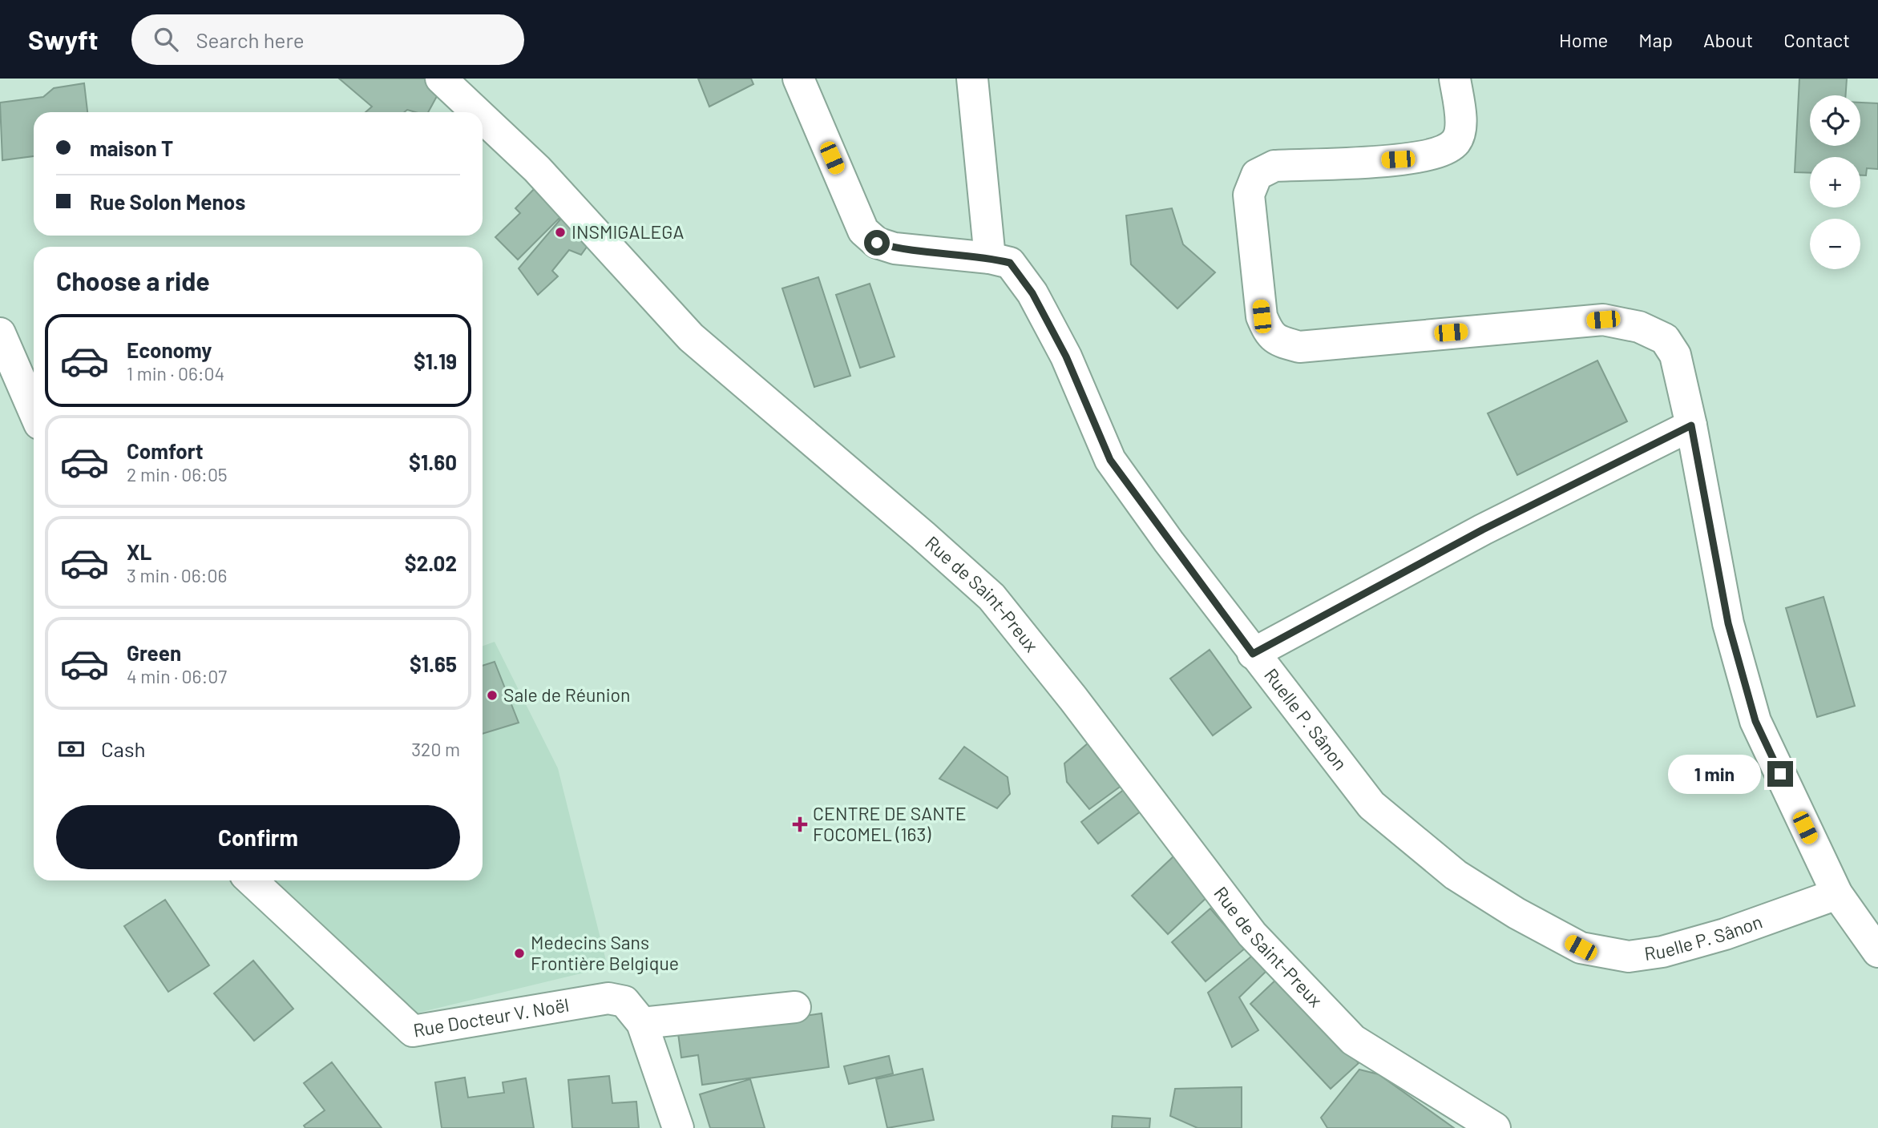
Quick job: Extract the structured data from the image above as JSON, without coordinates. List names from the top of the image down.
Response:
{
  "streets": {
    "street": ["Rue de Saint-Preux", "Ruelle P. Sânon", "Rue Docteur V. Noël"]
  },
  "places": {
    "other": ["INSMIGALEGA", "Sale de Réunion", "Medecins Sans Frontière Belgique"],
    "health": ["CENTRE DE SANTE FOCOMEL (163)"]
  },
  "page": {
    "header": "Swyft",
    "search": "Search here",
    "nav": [
      "Home",
      "Map",
      "About",
      "Contact"
    ],
    "map_buttons": ["+", "−"],
    "banner": ["maison T", "Rue Solon Menos"],
    "heading": "Choose a ride",
    "list": [
      {
        "name": "Economy",
        "note": "1 min · 06:04",
        "value": "$1.19"
      },
      {
        "name": "Comfort",
        "note": "2 min · 06:05",
        "value": "$1.60"
      },
      {
        "name": "XL",
        "note": "3 min · 06:06",
        "value": "$2.02"
      },
      {
        "name": "Green",
        "note": "4 min · 06:07",
        "value": "$1.65"
      }
    ],
    "pay": ["Cash", "320 m"],
    "bubble": "1 min",
    "buttons": "Confirm"
  }
}
